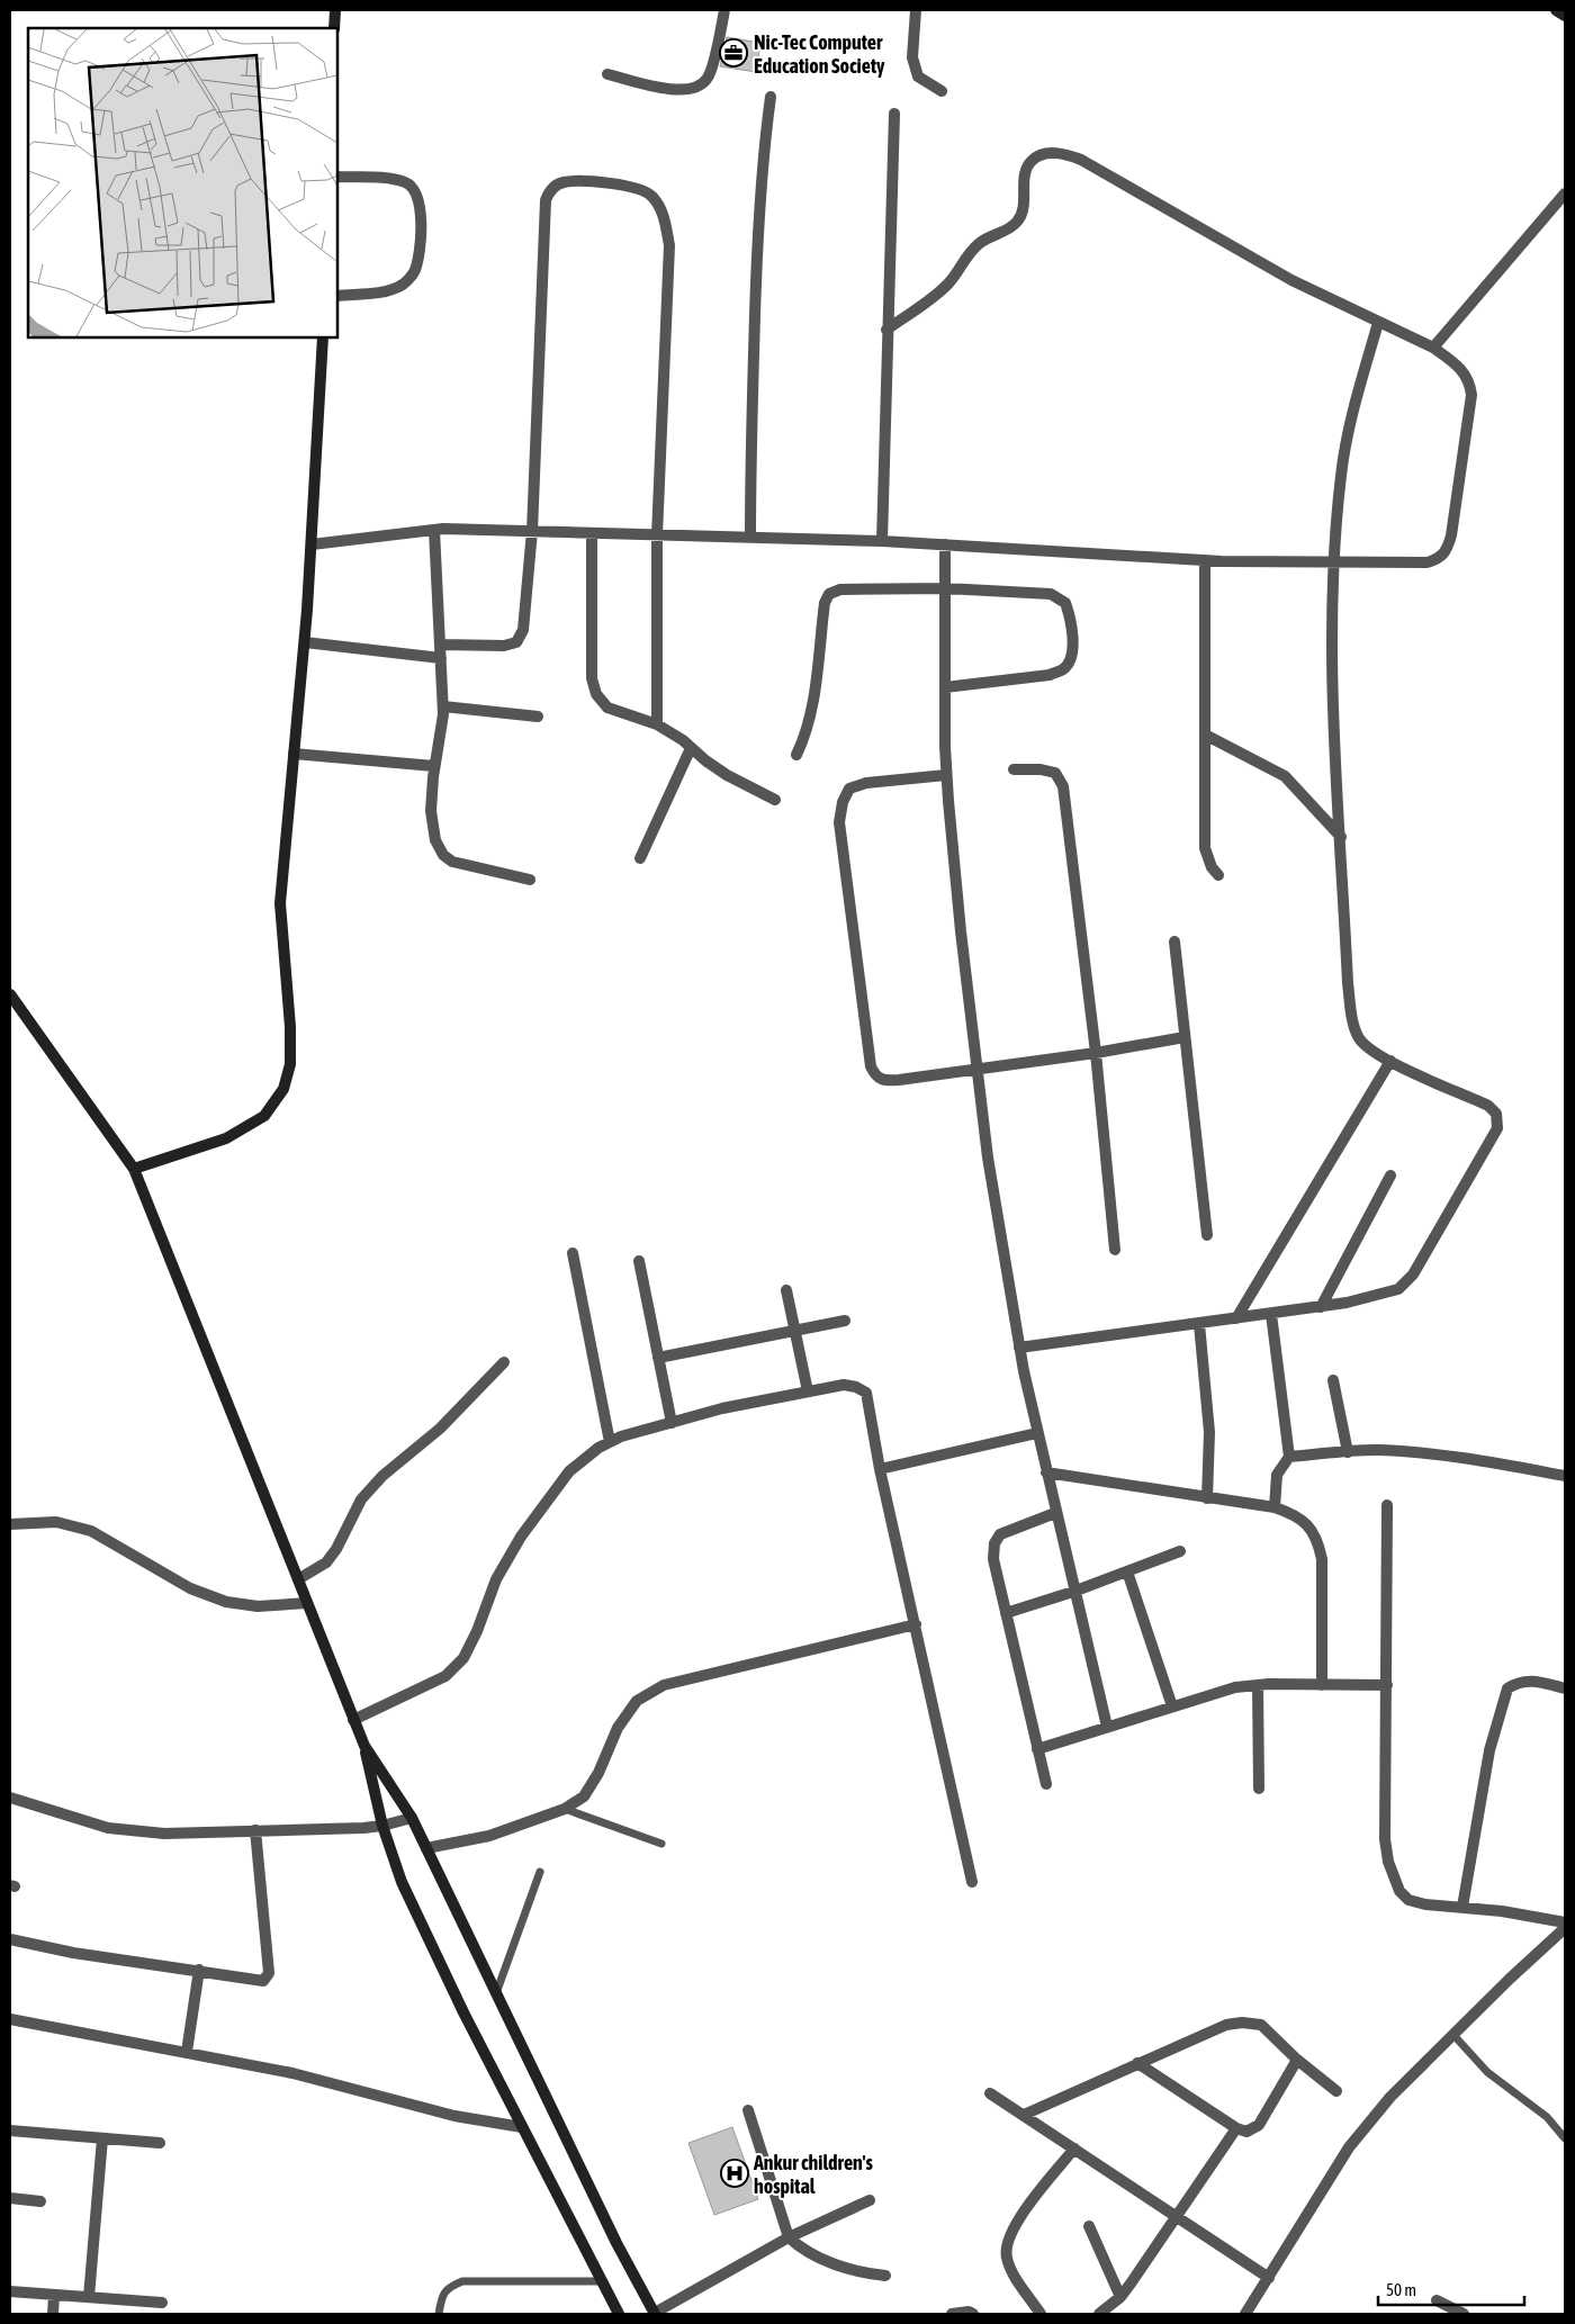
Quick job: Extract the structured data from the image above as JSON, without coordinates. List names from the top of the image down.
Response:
{
  "places": {
    "office": ["Nic-Tec Computer Education Society"],
    "hospital": ["Ankur children's hospital"]
  },
  "scale_bar": "50 m"
}
